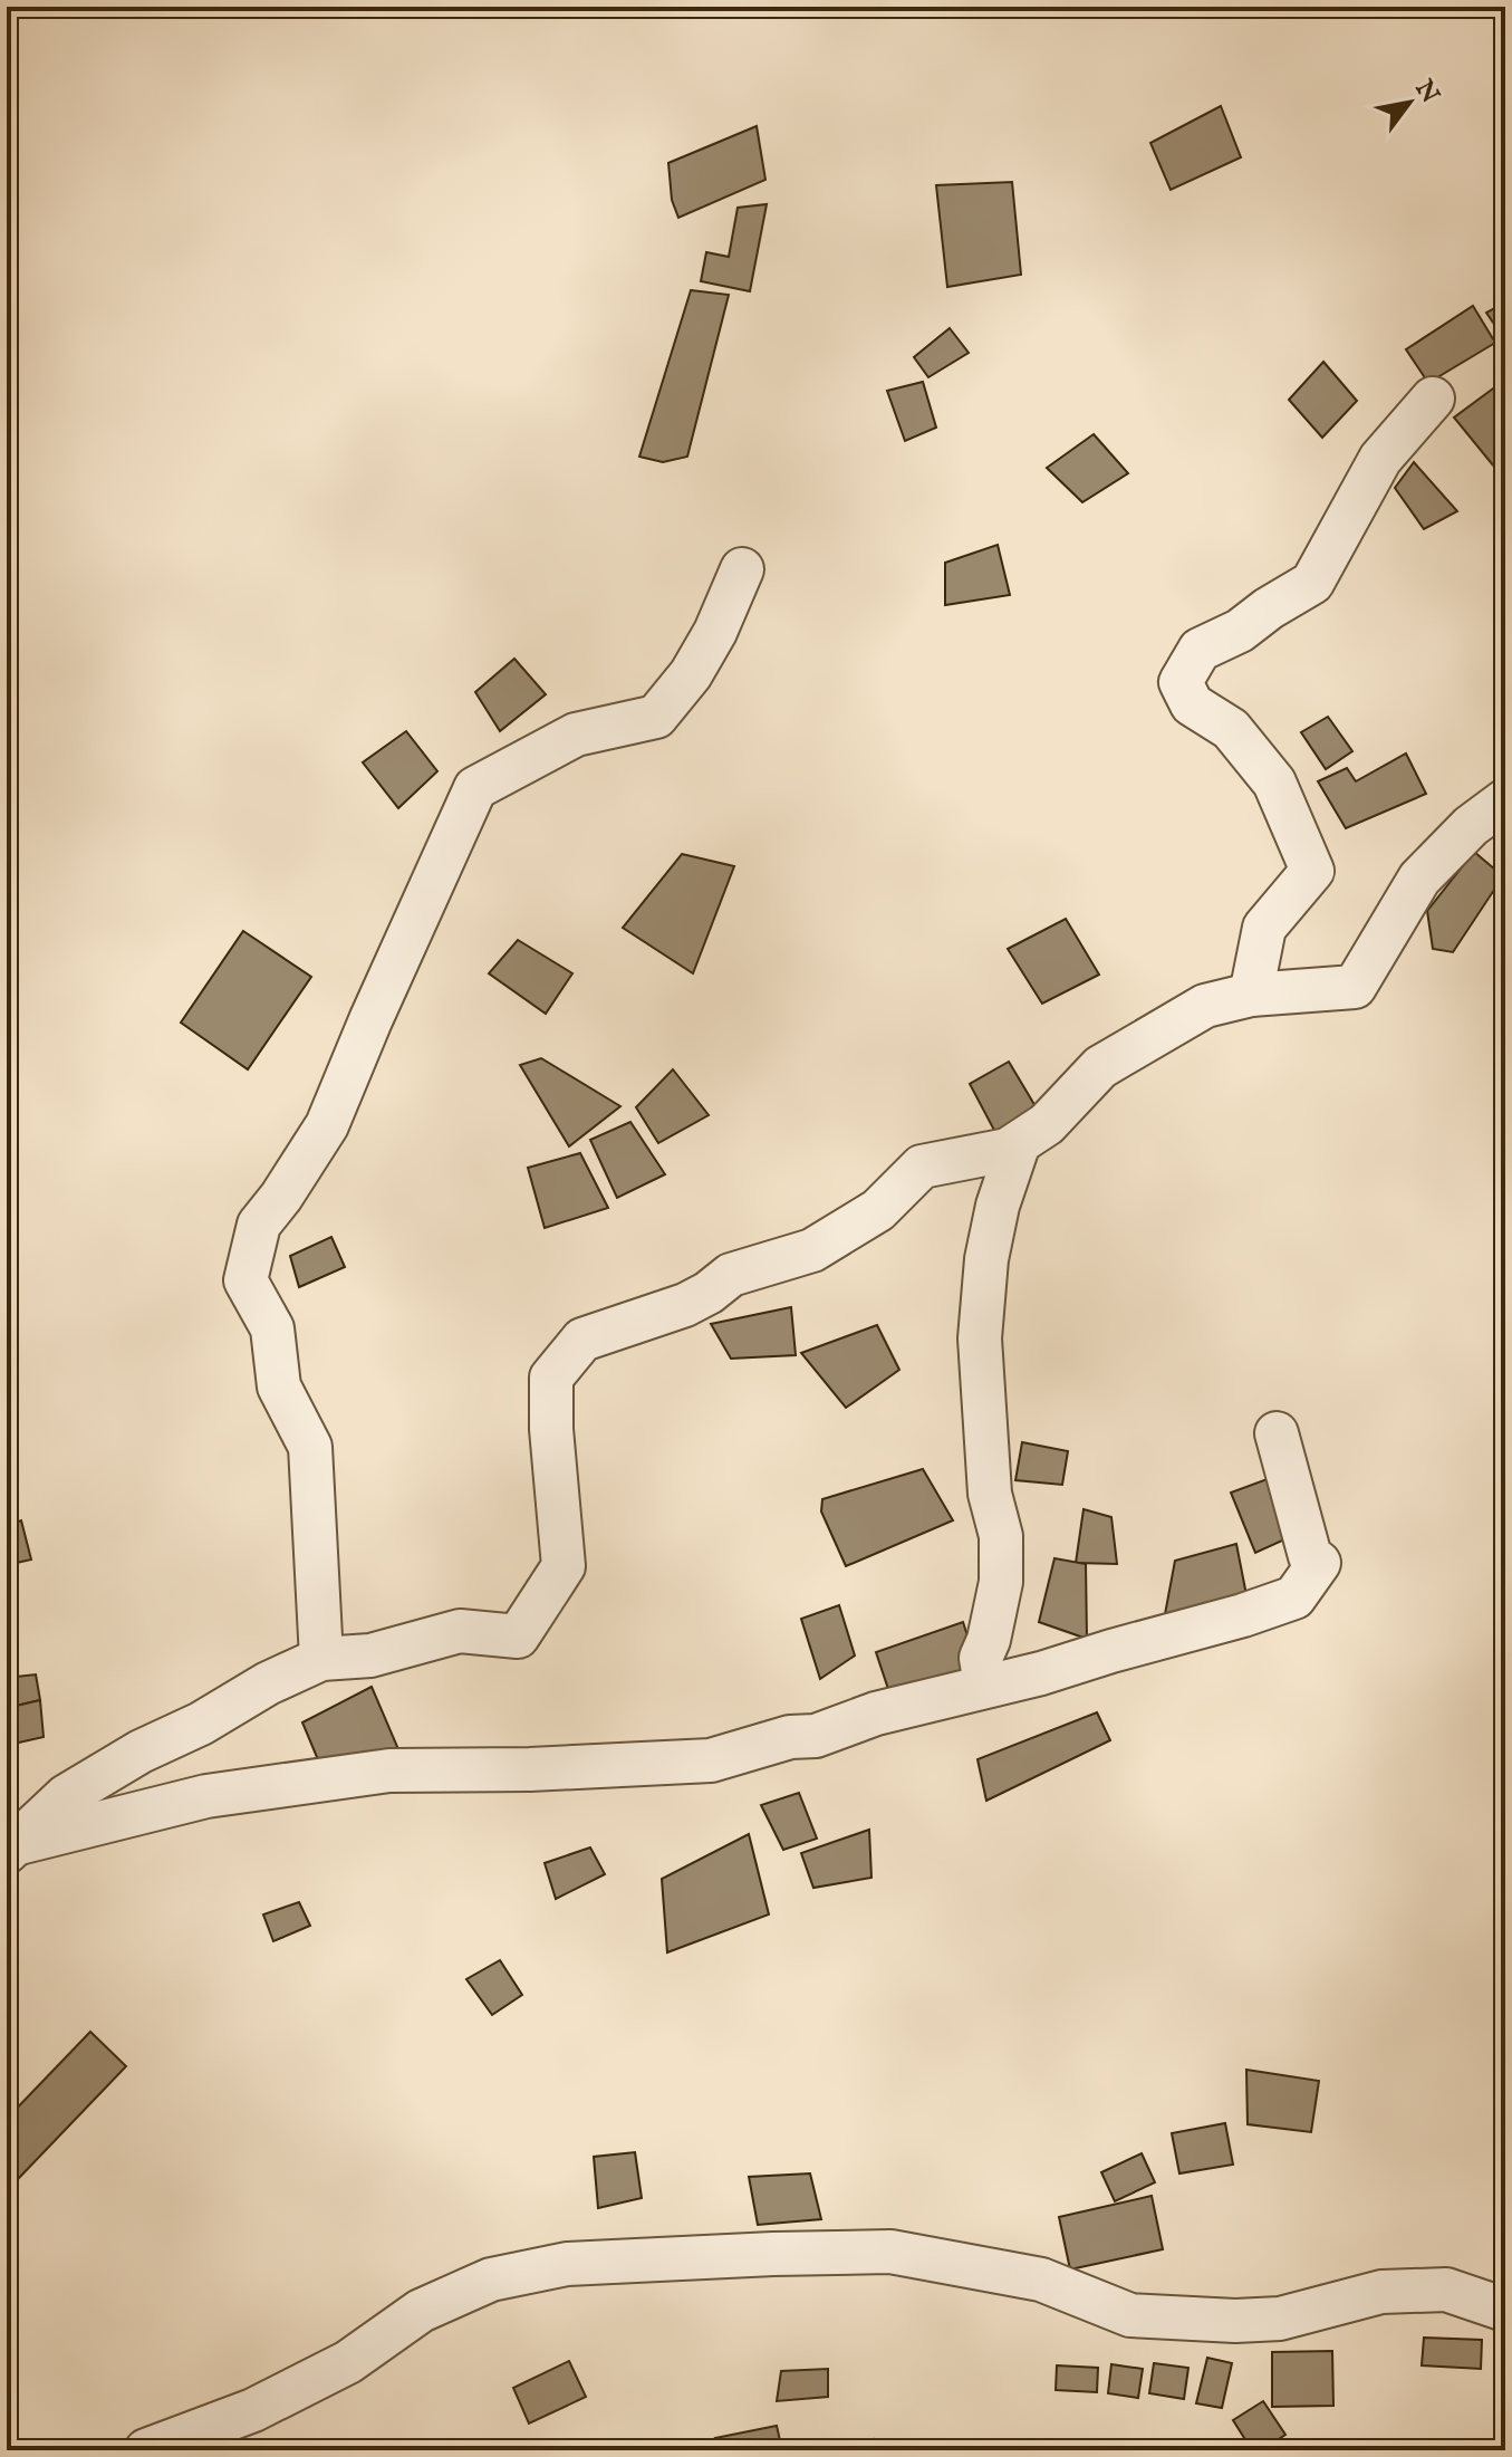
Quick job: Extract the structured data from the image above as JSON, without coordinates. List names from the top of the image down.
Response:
{
  "north": "top right"
}
